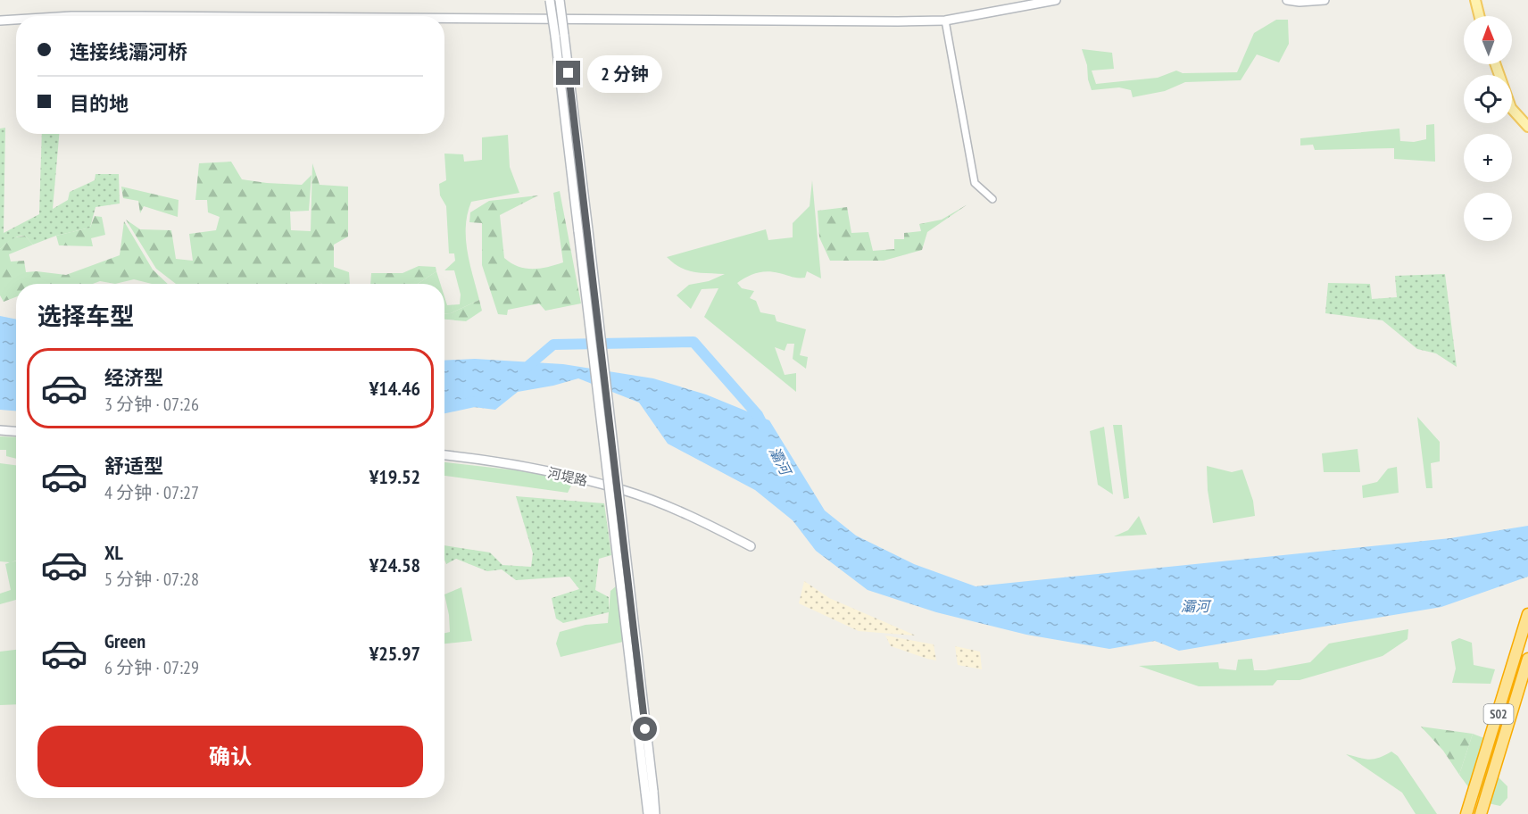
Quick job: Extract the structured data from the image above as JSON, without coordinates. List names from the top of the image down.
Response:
{
  "streets": {
    "highway": ["S02"],
    "main road": ["河堤路"]
  },
  "water": ["灞河"],
  "north": "top",
  "page": {
    "map_buttons": ["+", "−"],
    "banner": ["连接线灞河桥", "目的地"],
    "bubble": "2 分钟",
    "heading": "选择车型",
    "list": [
      {
        "name": "经济型",
        "note": "3 分钟 · 07:26",
        "value": "¥14.46"
      },
      {
        "name": "舒适型",
        "note": "4 分钟 · 07:27",
        "value": "¥19.52"
      },
      {
        "name": "XL",
        "note": "5 分钟 · 07:28",
        "value": "¥24.58"
      },
      {
        "name": "Green",
        "note": "6 分钟 · 07:29",
        "value": "¥25.97"
      }
    ],
    "buttons": "确认"
  }
}
